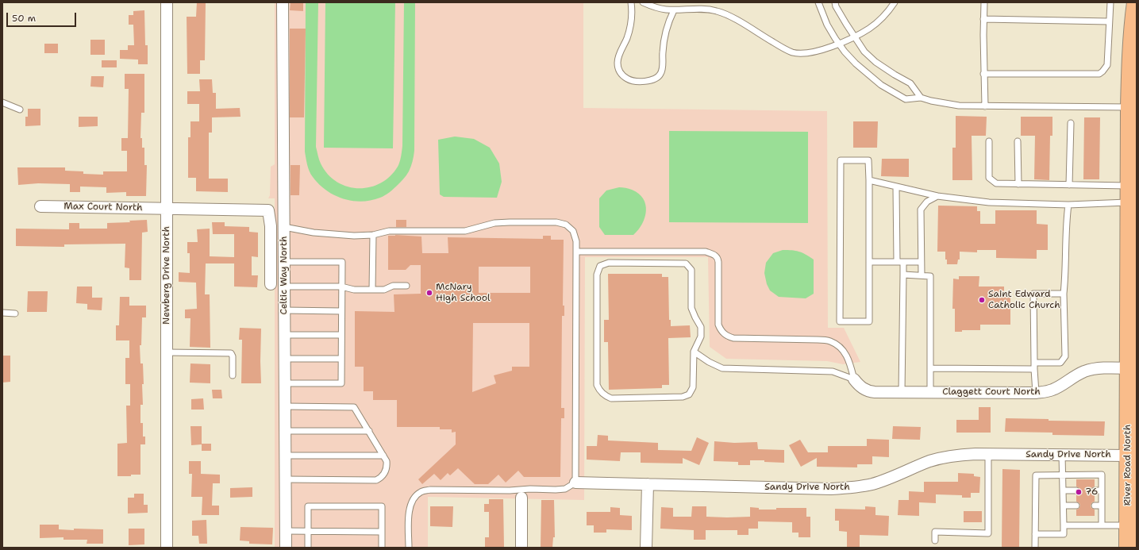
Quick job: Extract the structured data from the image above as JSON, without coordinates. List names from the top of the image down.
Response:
{
  "streets": {
    "main road": ["River Road North"],
    "street": [
      "Max Court North",
      "Newberg Drive North",
      "Celtic Way North",
      "Claggett Court North",
      "Sandy Drive North"
    ]
  },
  "crossings": [
    ["Max Court North", "Newberg Drive North"],
    ["Claggett Court North", "River Road North"],
    ["Sandy Drive North", "River Road North"]
  ],
  "places": ["McNary High School", "Saint Edward Catholic Church", "76"],
  "scale_bar": "50 m"
}
